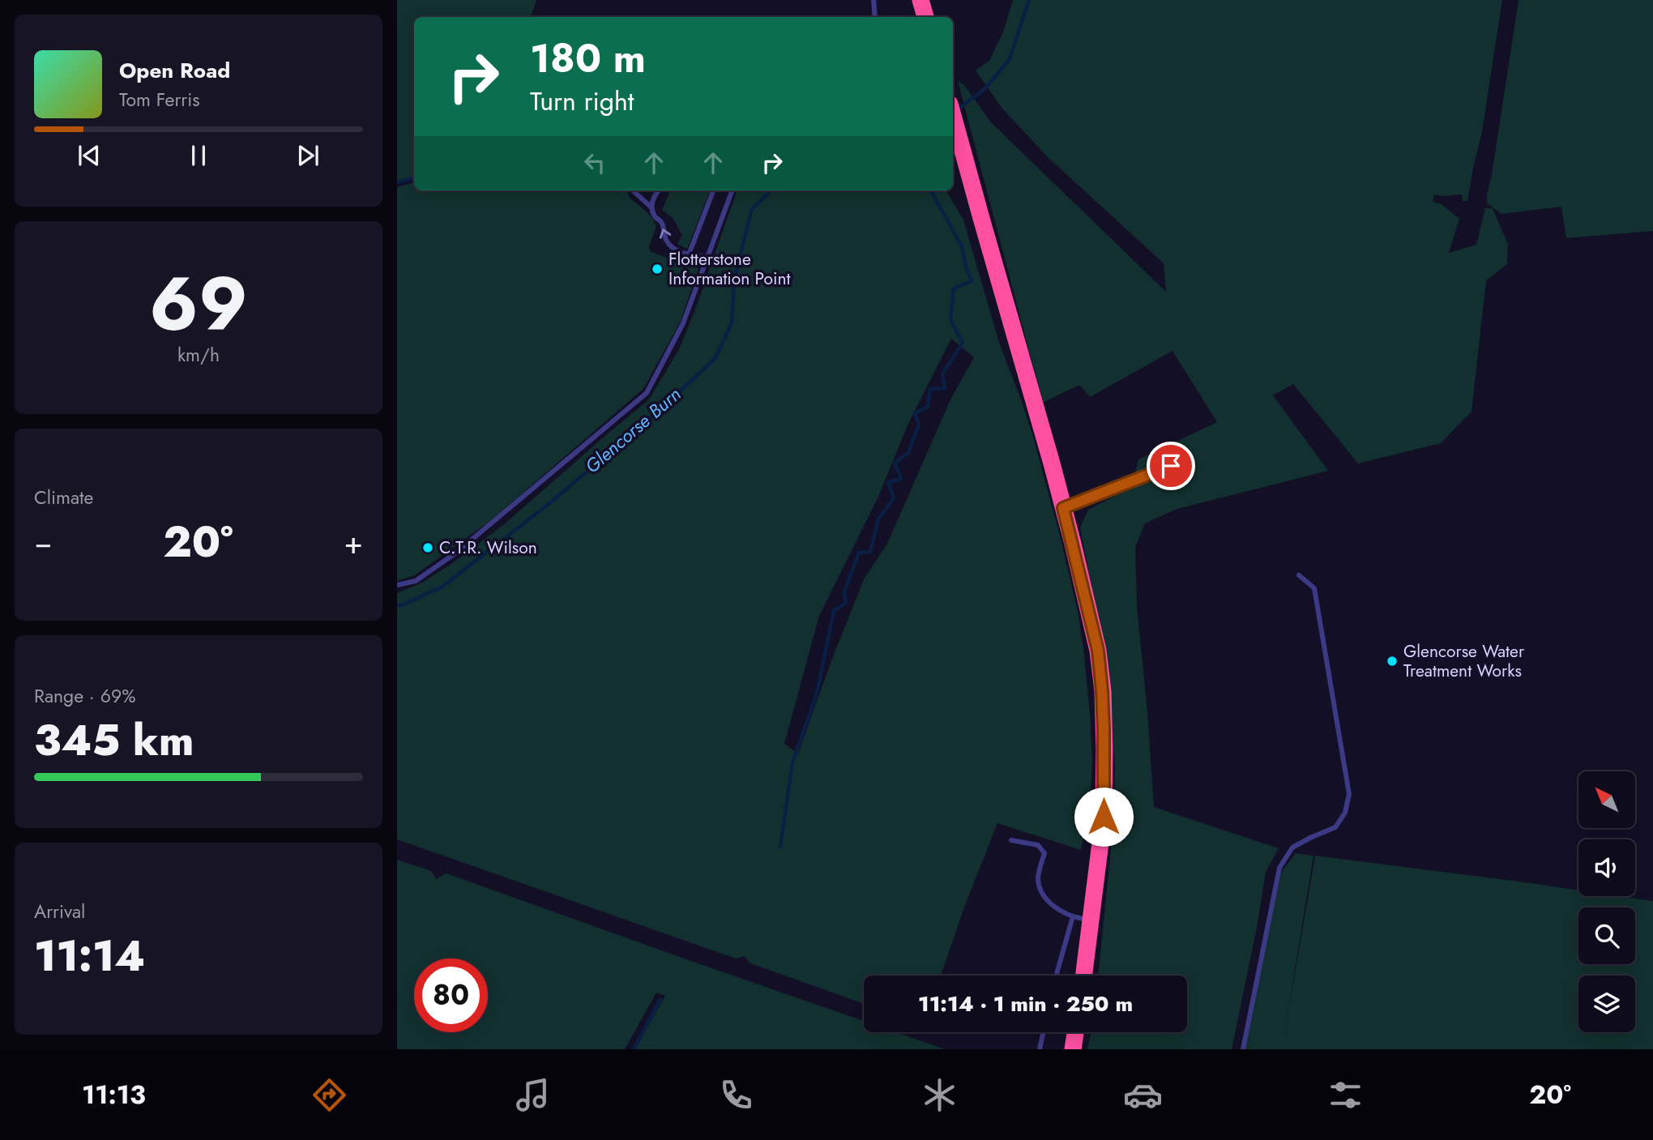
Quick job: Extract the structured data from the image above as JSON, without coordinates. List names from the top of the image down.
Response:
{
  "water": ["Glencorse Burn"],
  "places": ["Flotterstone Information Point", "C.T.R. Wilson", "Glencorse Water Treatment Works"],
  "north": "top left",
  "page": {
    "turn": ["180 m", "Turn right"],
    "song": ["Open Road", "Tom Ferris"],
    "tile": [
      ["69", "km/h"],
      "Climate",
      ["Range · 69%", "345 km"],
      ["Arrival", "11:14"]
    ],
    "heat": ["−", "20°", "+"],
    "limit": "80",
    "trip": "11:14 · 1 min · 250 m",
    "tabs": ["11:13", "20°"]
  }
}
